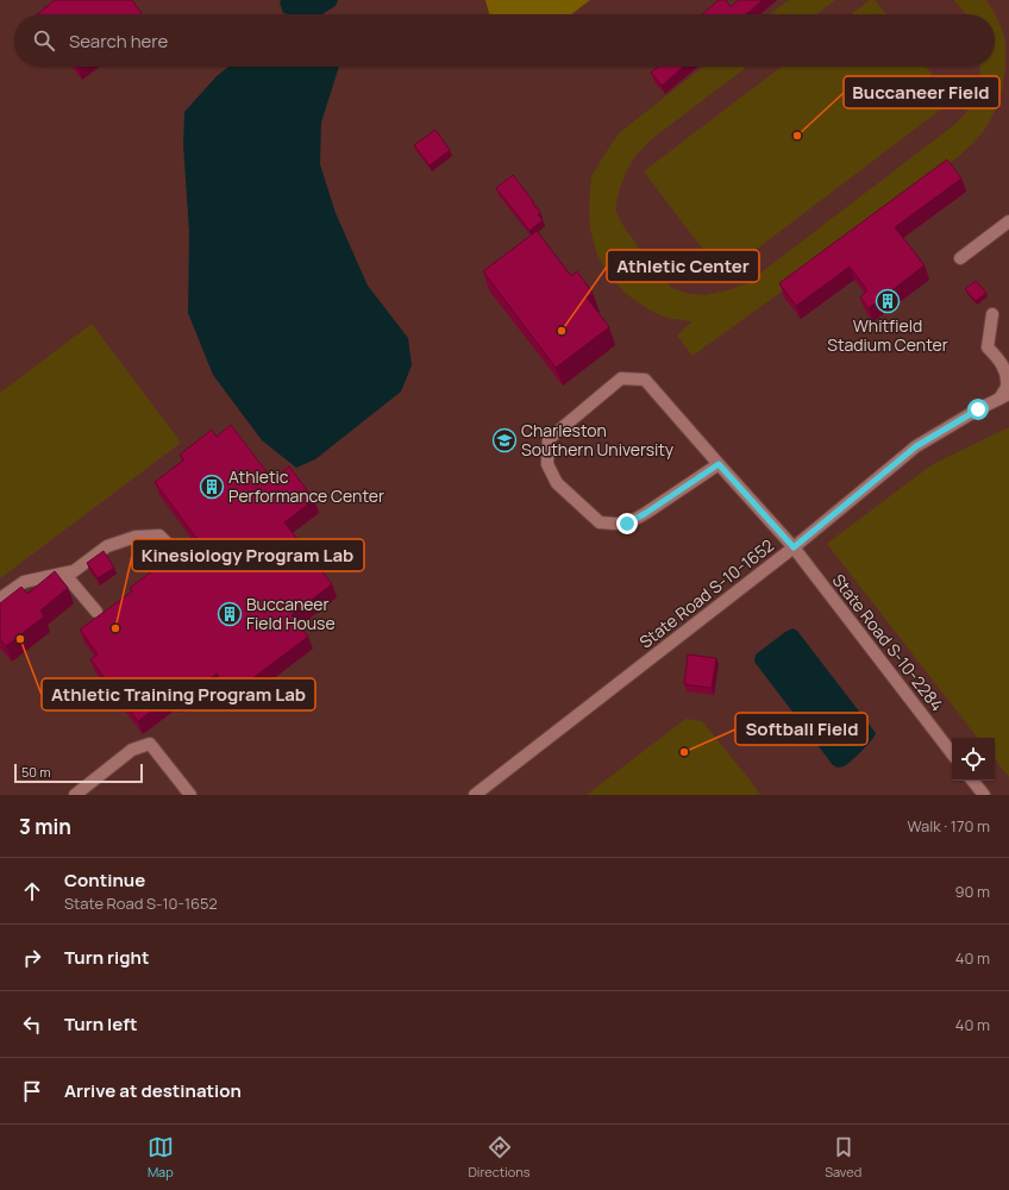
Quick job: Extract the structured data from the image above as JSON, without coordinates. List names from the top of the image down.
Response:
{
  "streets": {
    "street": ["State Road S-10-1652", "State Road S-10-2284"]
  },
  "crossings": [
    ["State Road S-10-1652", "State Road S-10-2284"]
  ],
  "places": {
    "other": [
      "Buccaneer Field",
      "Athletic Center",
      "Kinesiology Program Lab",
      "Athletic Training Program Lab",
      "Softball Field"
    ],
    "building": ["Whitfield Stadium Center", "Athletic Performance Center", "Buccaneer Field House"],
    "school or university": ["Charleston Southern University"]
  },
  "scale_bar": "50 m",
  "page": {
    "search": "Search here",
    "scale": "50 m",
    "heading": ["3 min", "Walk · 170 m"],
    "list": [
      ["Continue", "State Road S-10-1652", "90 m"],
      ["Turn right", "40 m"],
      ["Turn left", "40 m"],
      "Arrive at destination"
    ],
    "nav": ["Map", "Directions", "Saved"]
  }
}
